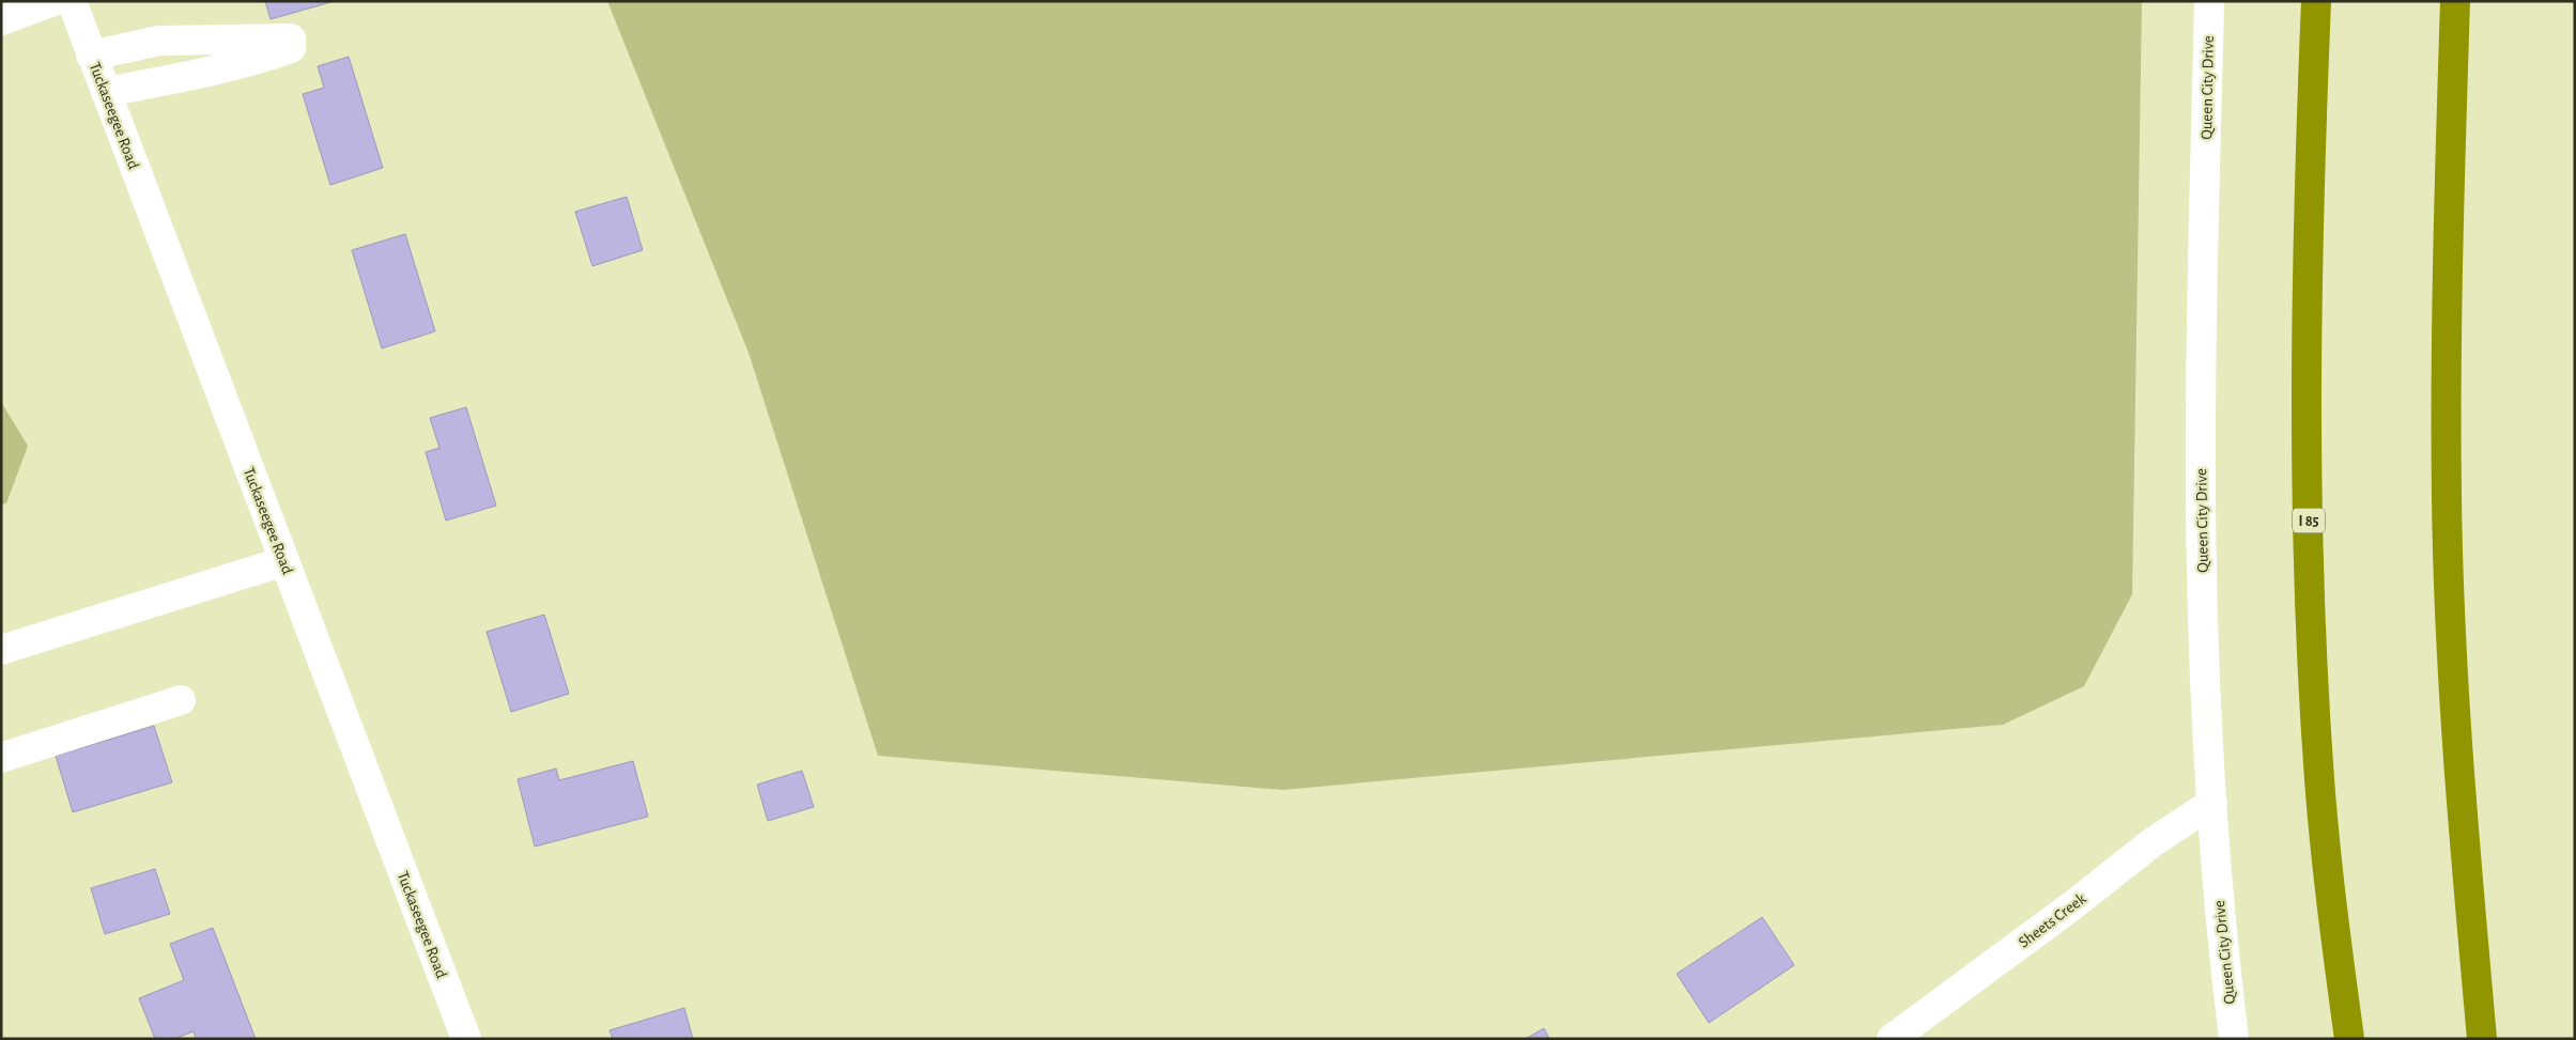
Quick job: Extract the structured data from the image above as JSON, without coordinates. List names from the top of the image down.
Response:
{
  "streets": {
    "highway": ["I 85"],
    "street": ["Queen City Drive", "Tuckaseegee Road", "Sheets Creek"]
  },
  "crossings": [
    ["Queen City Drive", "Sheets Creek"]
  ]
}
